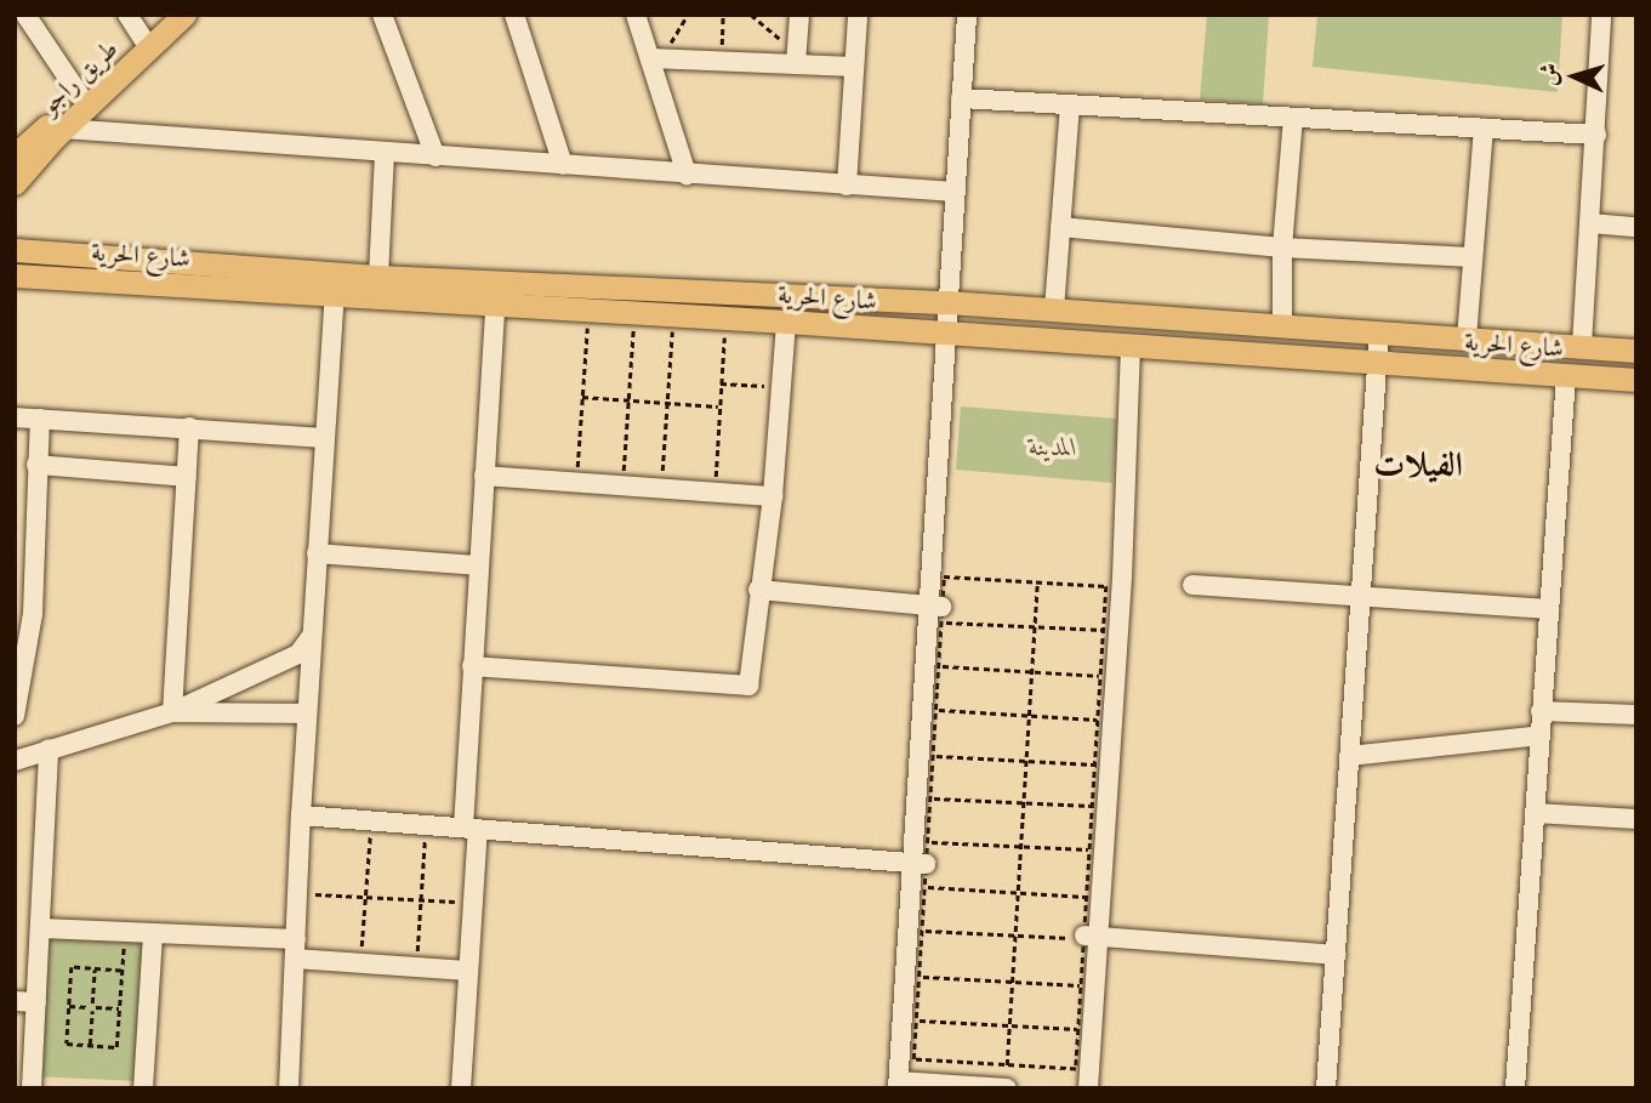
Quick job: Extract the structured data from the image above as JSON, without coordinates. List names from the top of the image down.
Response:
{
  "streets": {
    "main road": ["طريق راجو", "شارع الحرية"]
  },
  "districts": ["الفيلات"],
  "parks": ["المدينة"],
  "north": "left"
}
